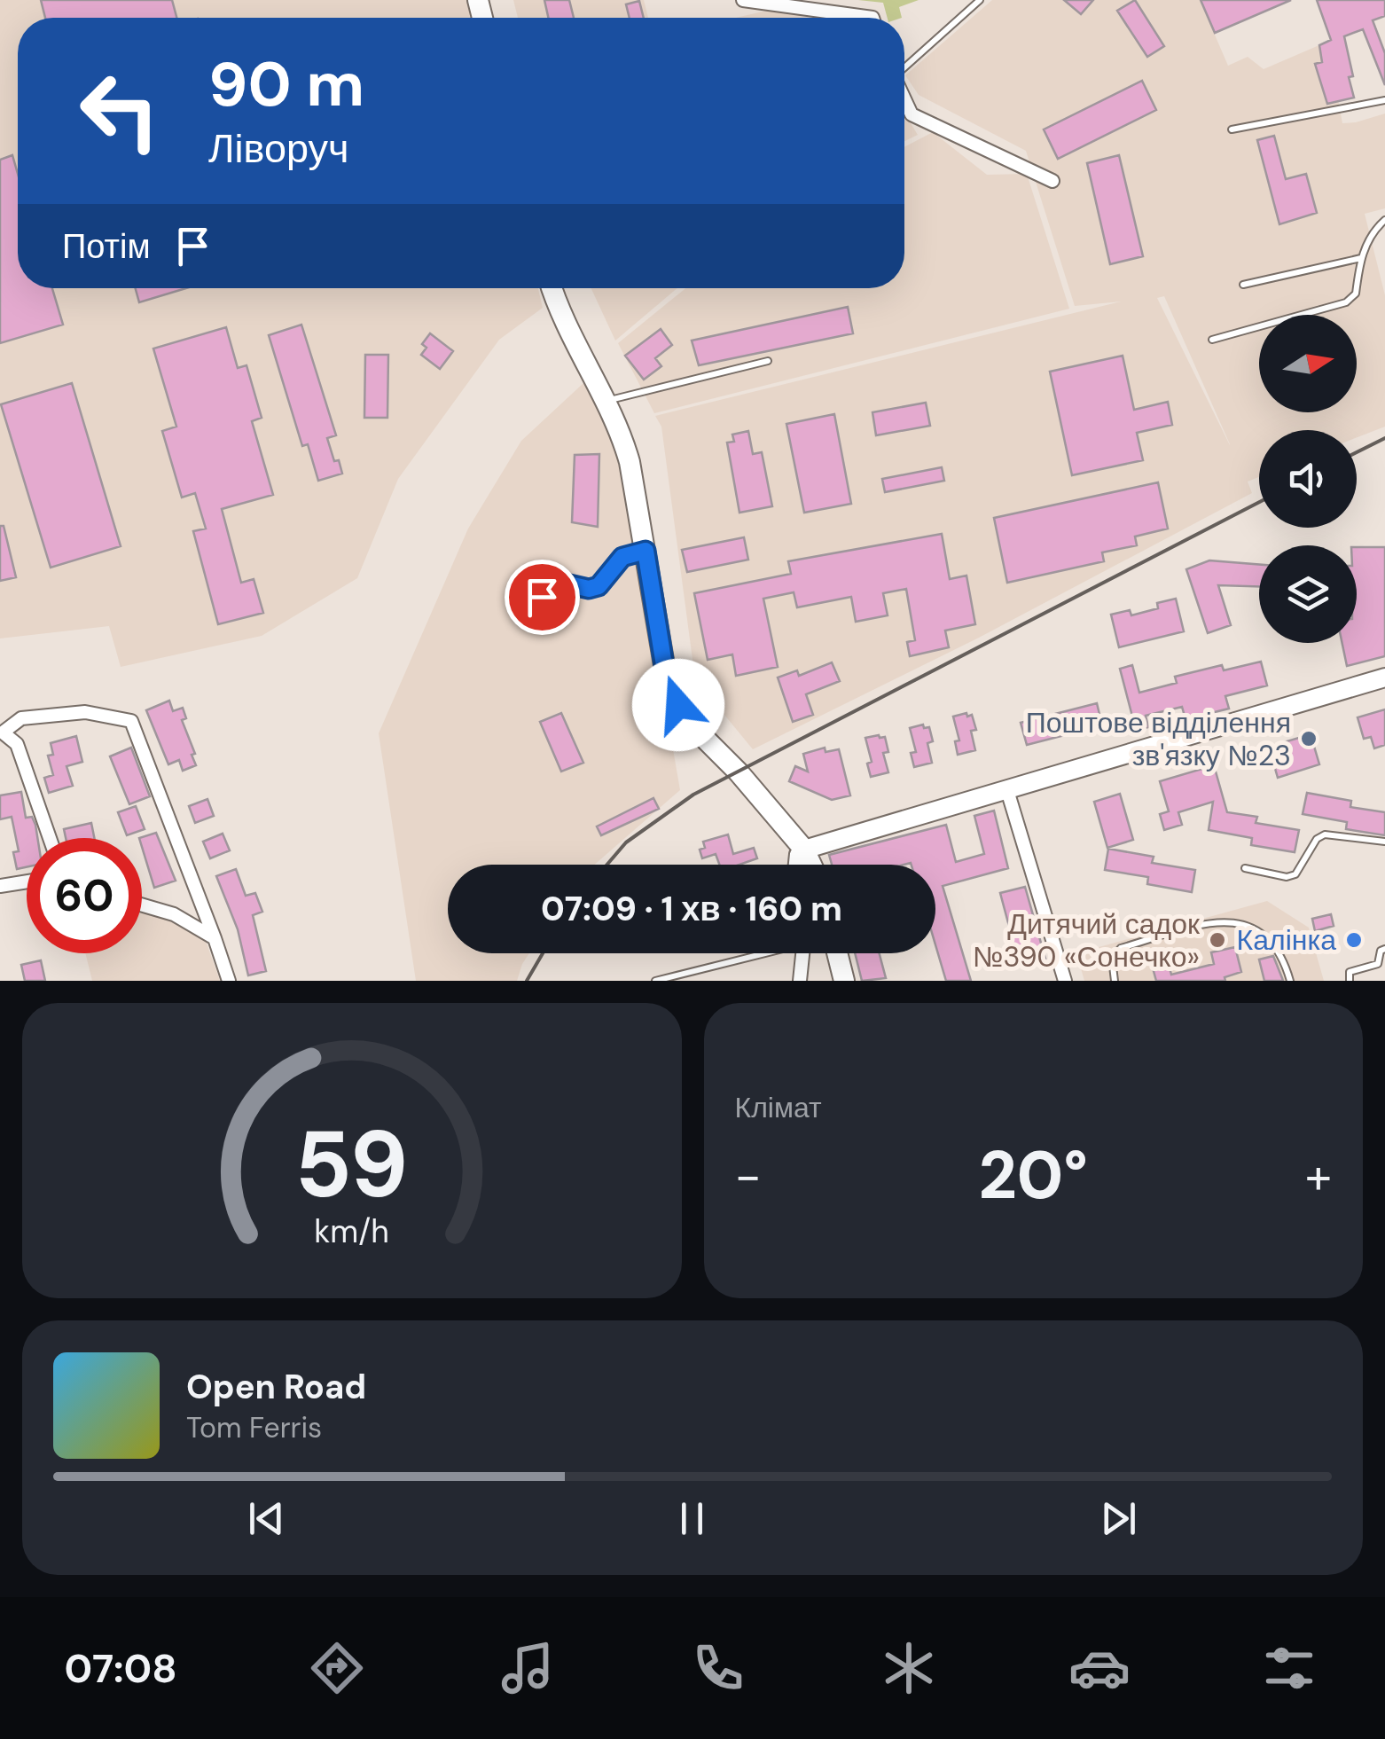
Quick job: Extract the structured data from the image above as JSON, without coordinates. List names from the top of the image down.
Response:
{
  "places": ["Поштове відділення зв'язку №23", "Дитячий садок №390 «Сонечко»", "Калінка"],
  "north": "right",
  "page": {
    "turn": ["90 m", "Ліворуч"],
    "then": "Потім",
    "limit": "60",
    "trip": "07:09 · 1 хв · 160 m",
    "tile": "Клімат",
    "heat": ["−", "20°", "+"],
    "song": ["Open Road", "Tom Ferris"],
    "tabs": "07:08",
    "gauge": ["59", "km/h"]
  }
}
